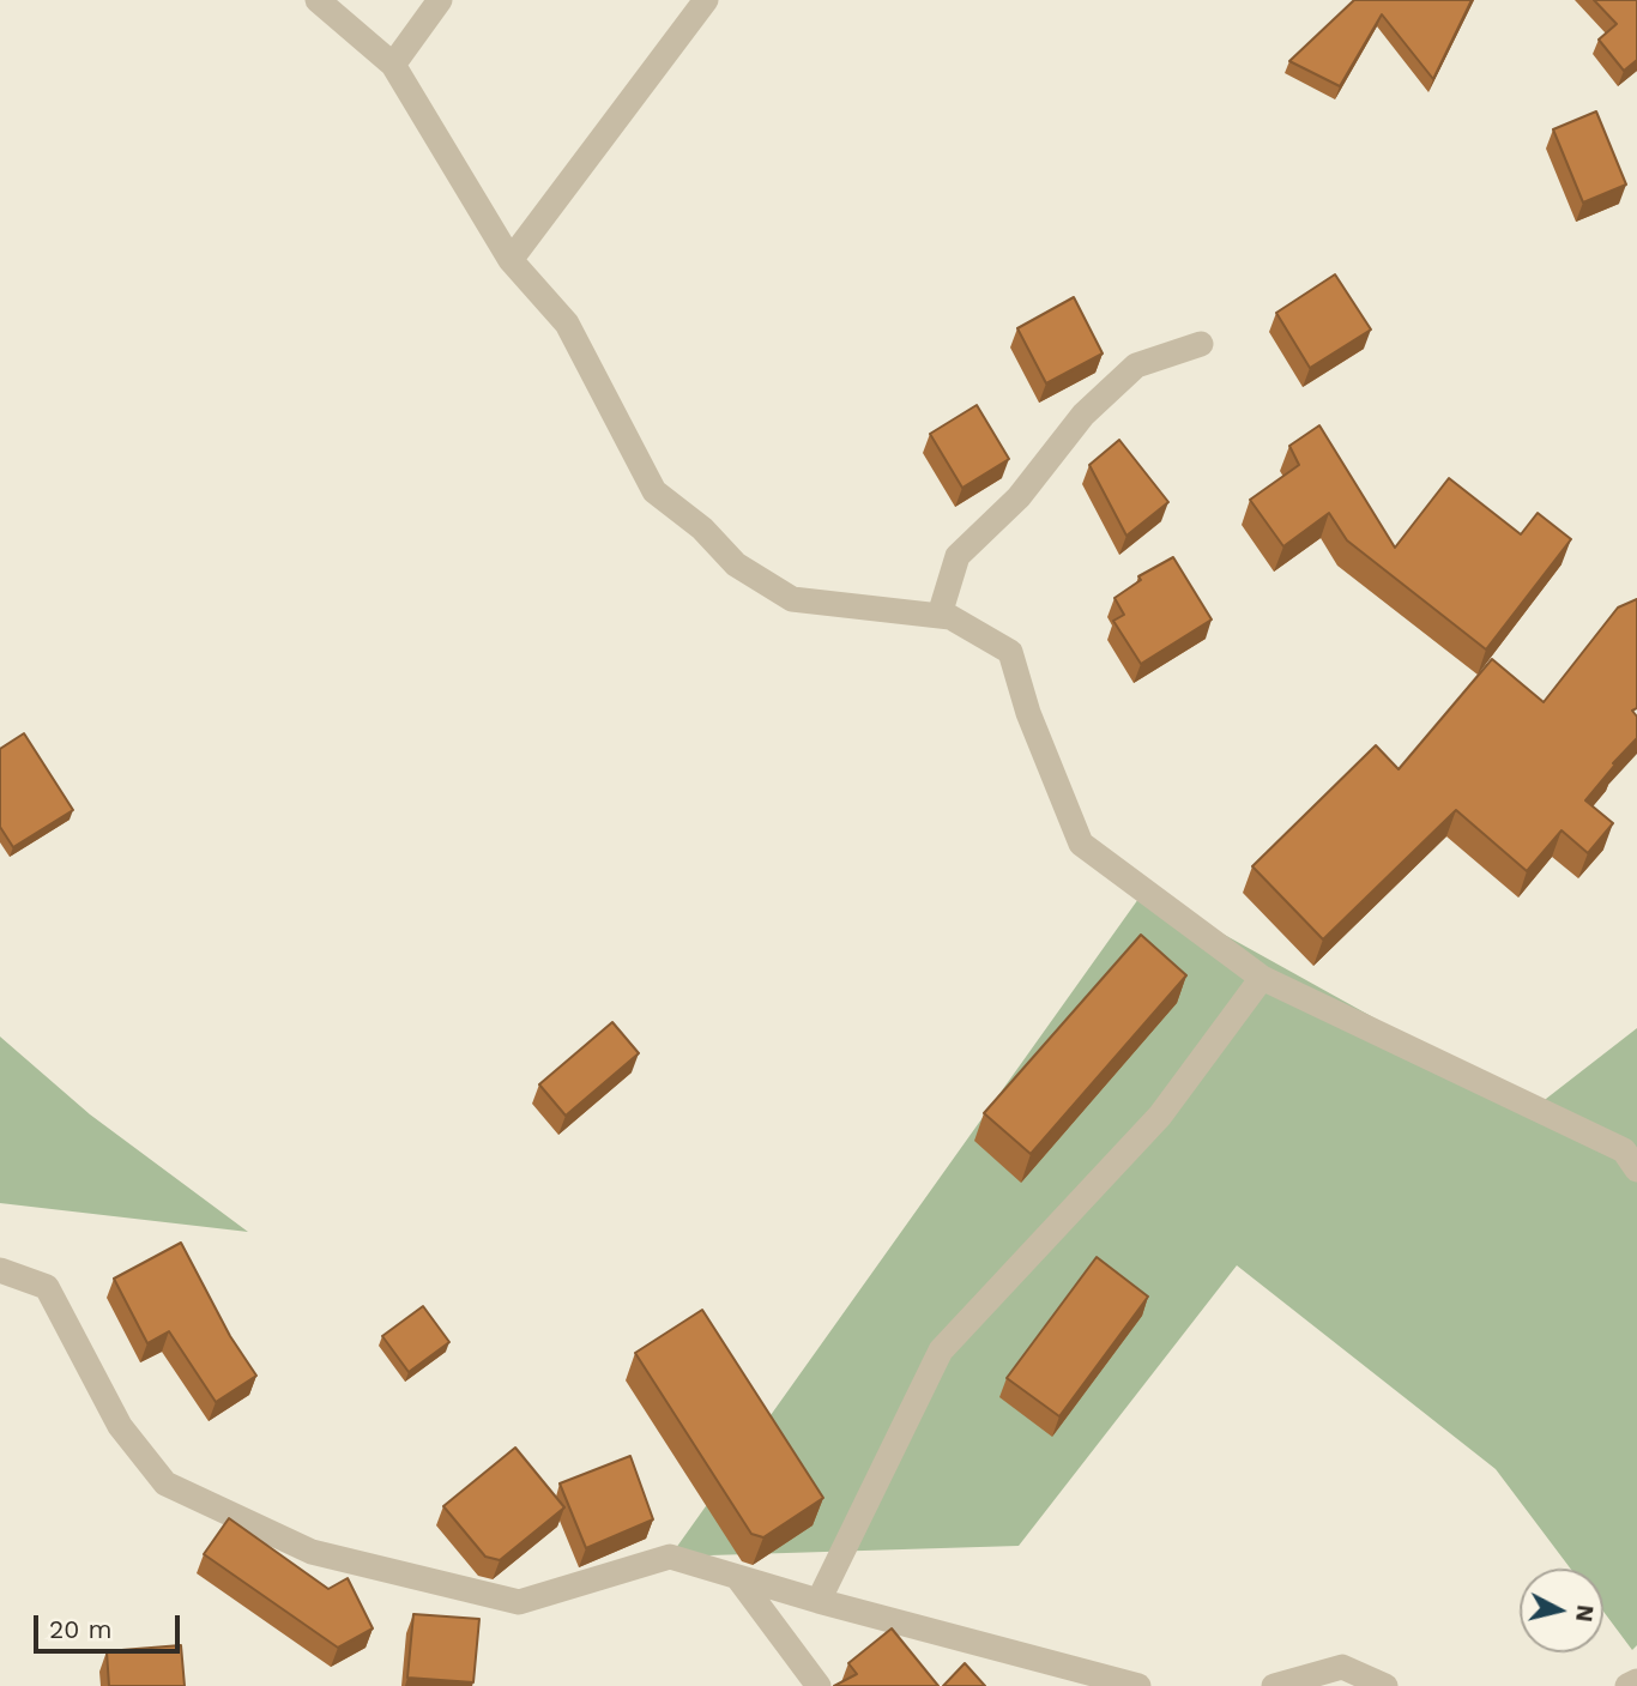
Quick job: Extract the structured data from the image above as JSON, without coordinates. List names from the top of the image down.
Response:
{
  "scale_bar": "20 m",
  "north": "right"
}
